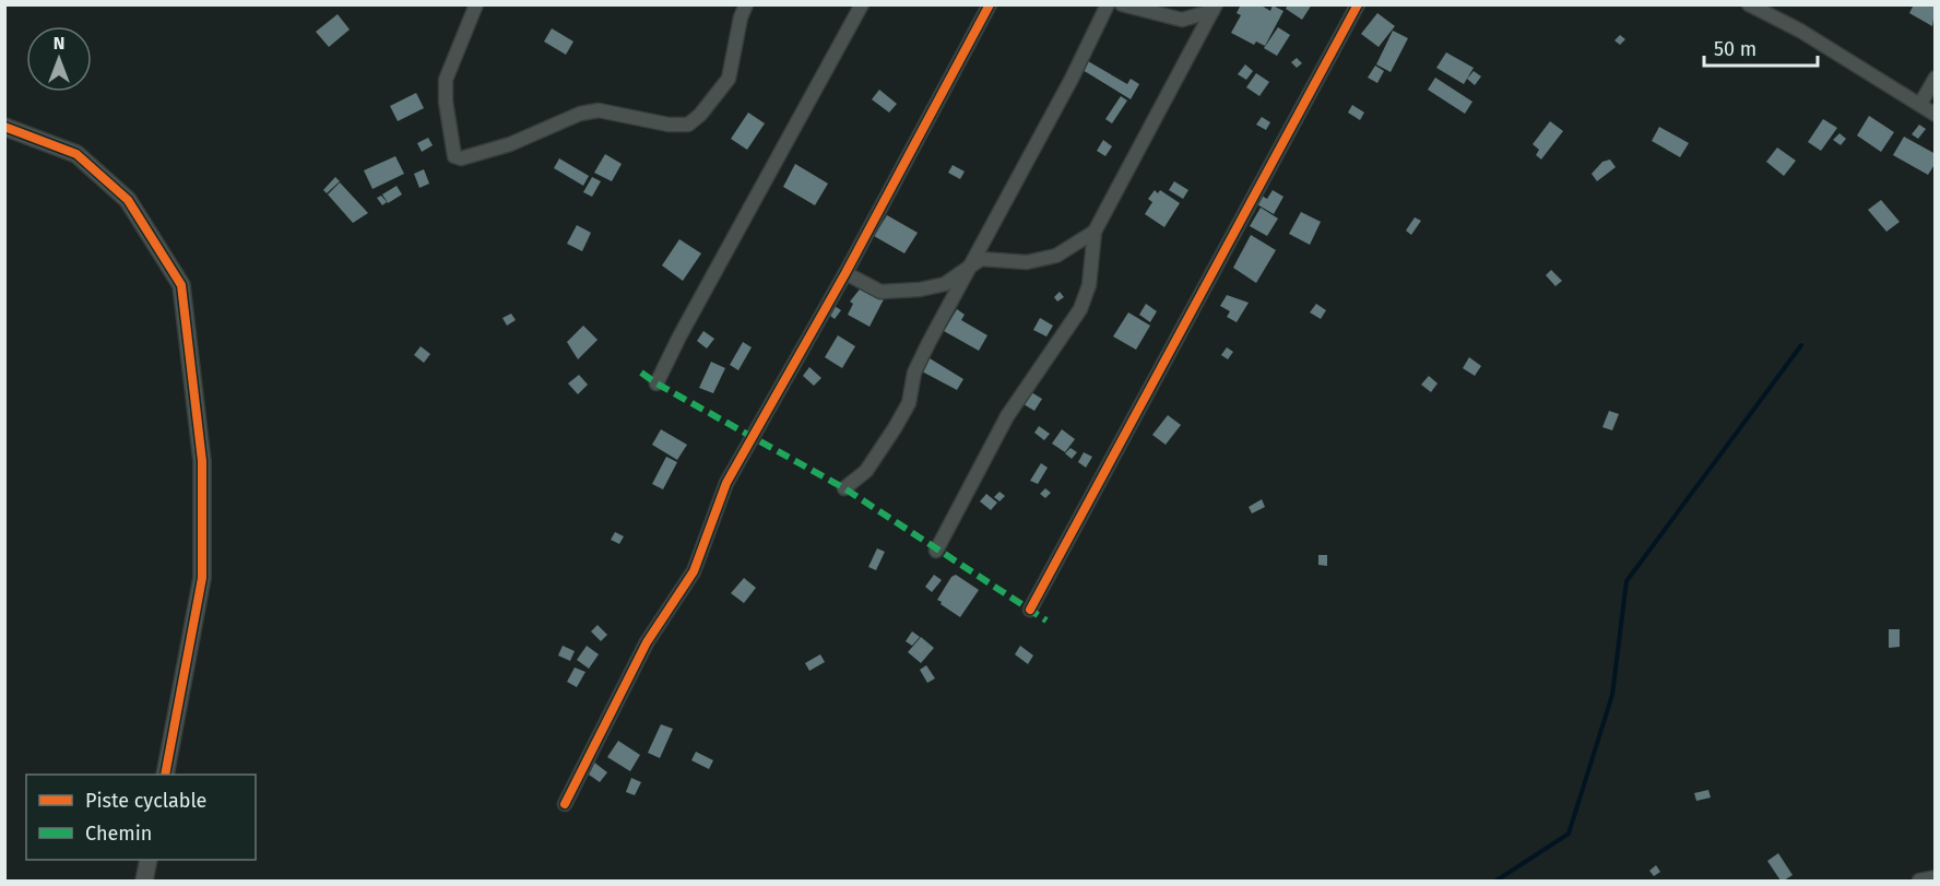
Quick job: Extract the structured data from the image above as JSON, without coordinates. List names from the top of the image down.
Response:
{
  "legend": ["Piste cyclable", "Chemin"],
  "scale_bar": "50 m",
  "north": "top"
}
